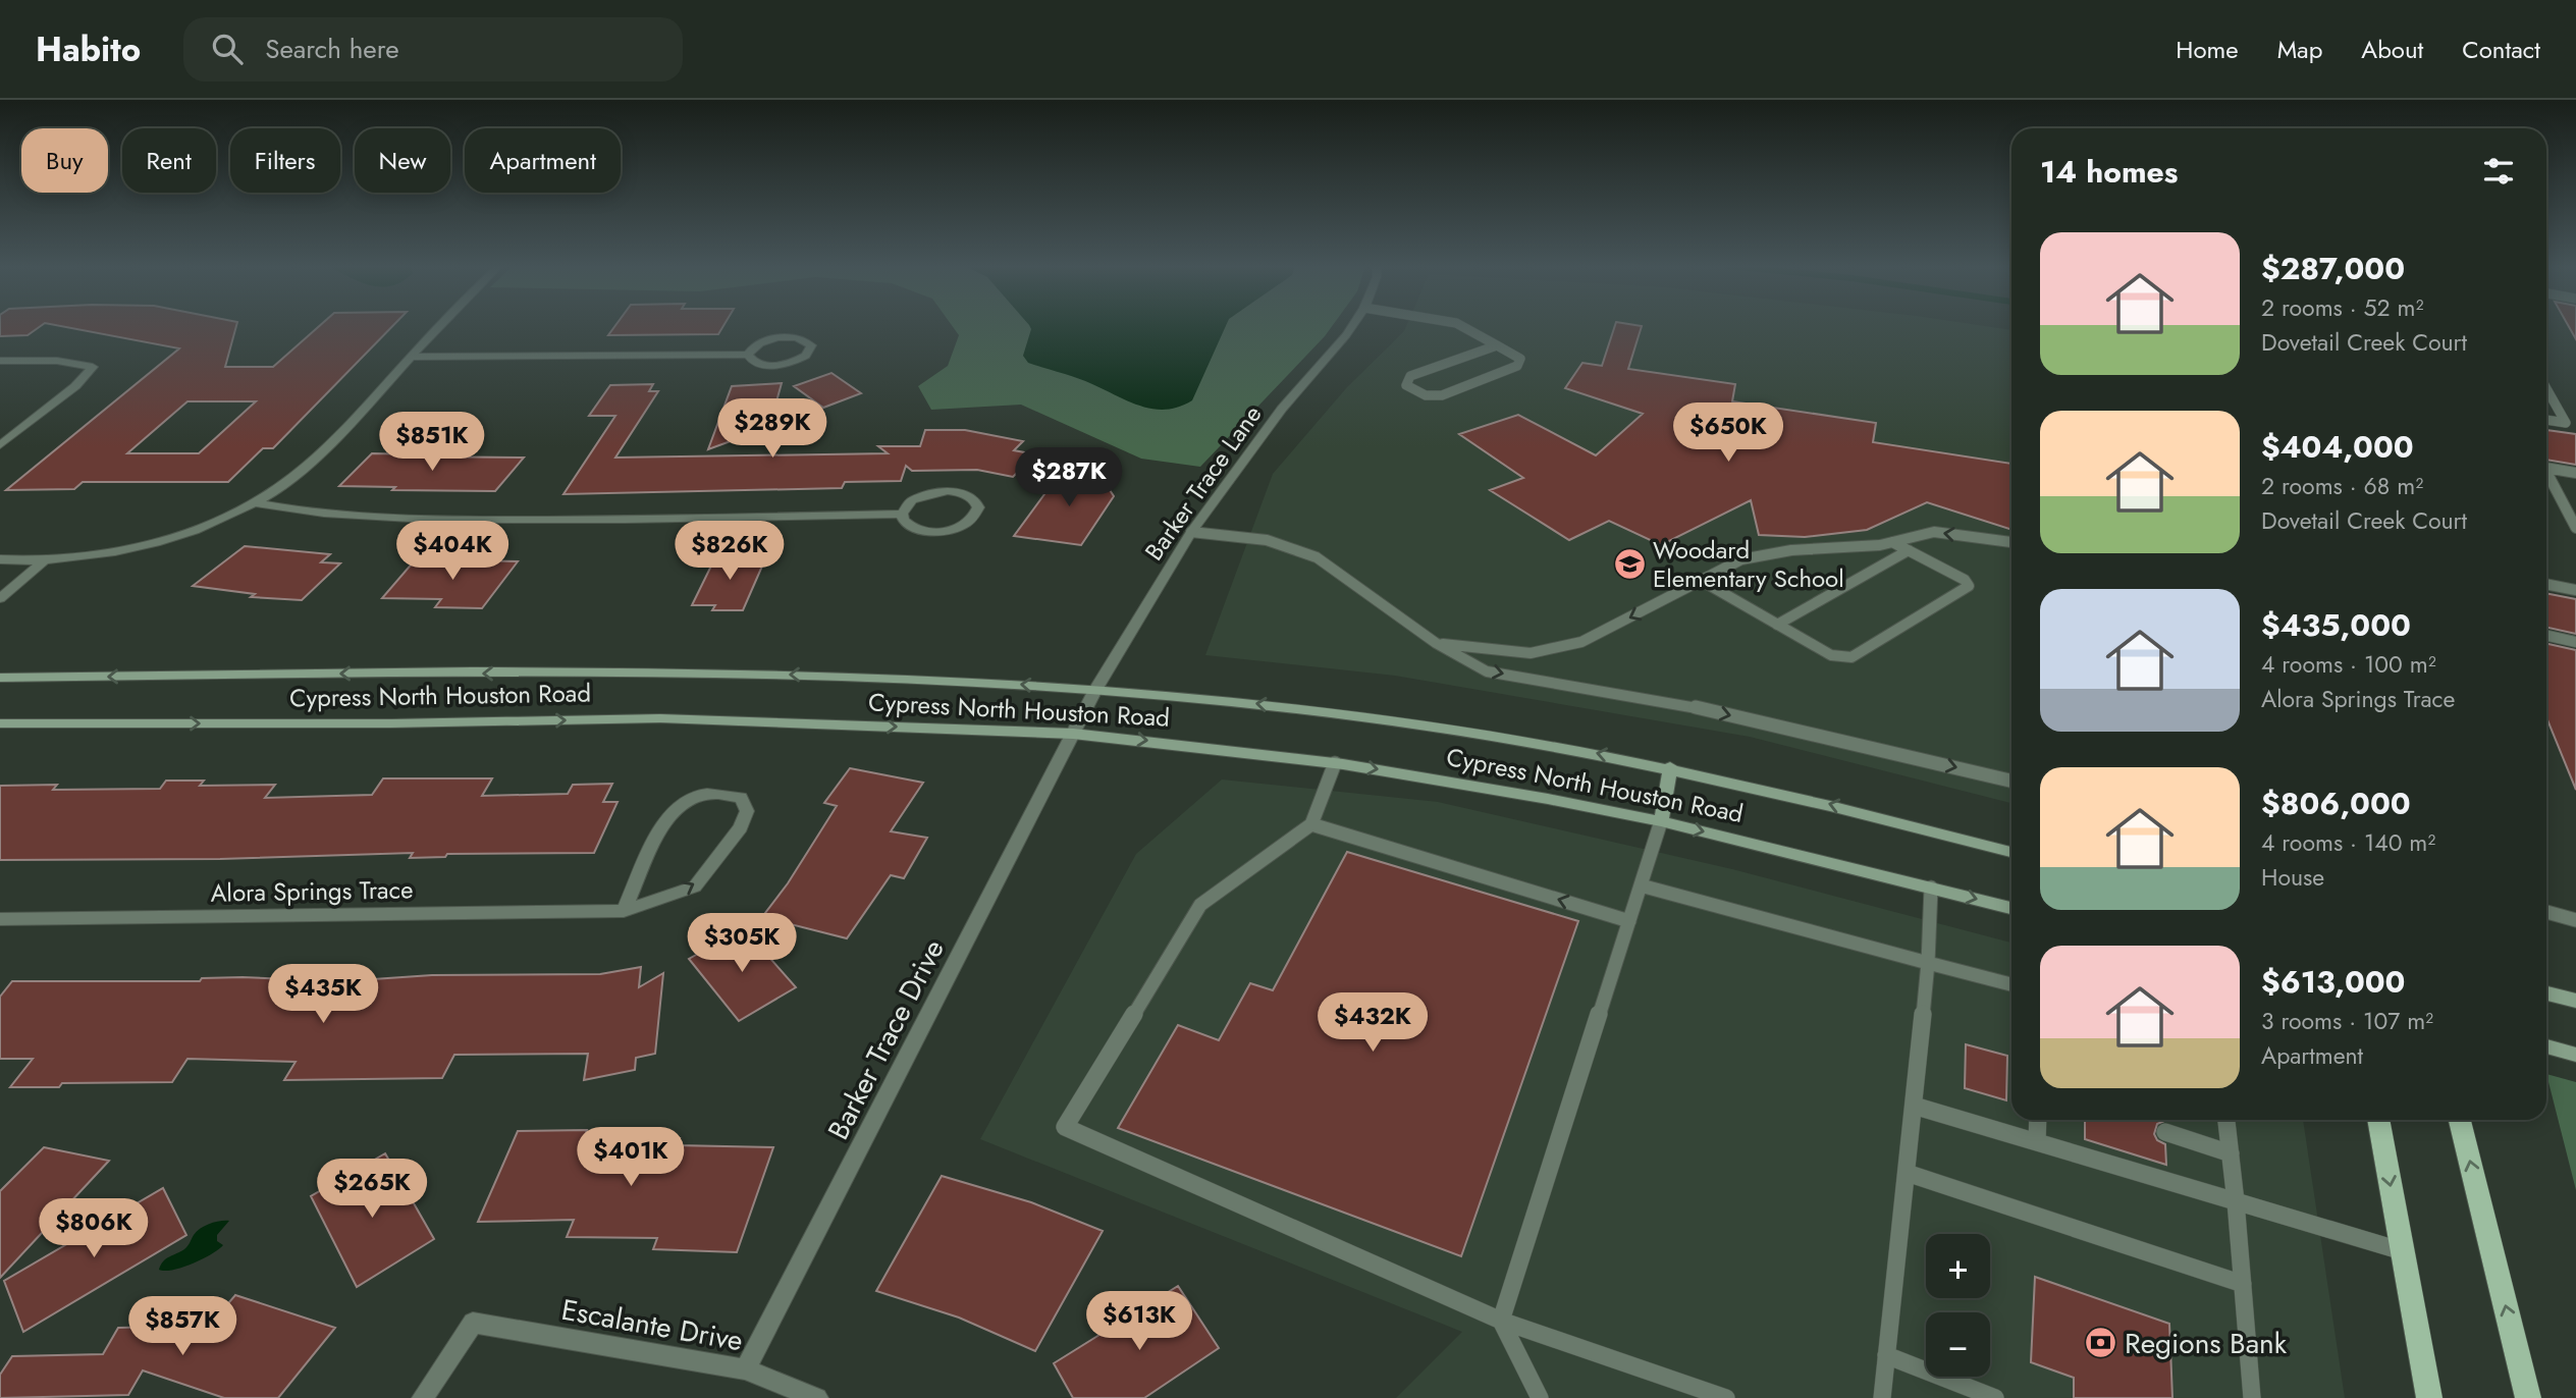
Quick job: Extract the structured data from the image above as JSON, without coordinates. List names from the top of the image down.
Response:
{
  "streets": {
    "main road": ["Cypress North Houston Road"],
    "street": [
      "Barker Trace Lane",
      "Alora Springs Trace",
      "Barker Trace Drive",
      "Escalante Drive"
    ]
  },
  "crossings": [
    ["Barker Trace Lane", "Cypress North Houston Road"],
    ["Barker Trace Lane", "Barker Trace Drive"],
    ["Cypress North Houston Road", "Barker Trace Drive"],
    ["Barker Trace Drive", "Escalante Drive"]
  ],
  "places": {
    "school or university": ["Woodard Elementary School"],
    "bank": ["Regions Bank"]
  },
  "page": {
    "header": "Habito",
    "search": "Search here",
    "nav": [
      "Home",
      "Map",
      "About",
      "Contact"
    ],
    "chip": [
      "Buy",
      "Rent",
      "Filters",
      "New",
      "Apartment"
    ],
    "heading": "14 homes",
    "list": [
      {
        "name": "$287,000",
        "note": "2 rooms · 52 m² · Dovetail Creek Court"
      },
      {
        "name": "$404,000",
        "note": "2 rooms · 68 m² · Dovetail Creek Court"
      },
      {
        "name": "$435,000",
        "note": "4 rooms · 100 m² · Alora Springs Trace"
      },
      {
        "name": "$806,000",
        "note": "4 rooms · 140 m² · House"
      },
      {
        "name": "$613,000",
        "note": "3 rooms · 107 m² · Apartment"
      }
    ],
    "price": [
      "$289K",
      "$650K",
      "$851K",
      "$287K",
      "$404K",
      "$826K",
      "$305K",
      "$435K",
      "$432K",
      "$401K",
      "$265K",
      "$806K",
      "$613K",
      "$857K"
    ],
    "map_buttons": ["+", "−"]
  }
}
